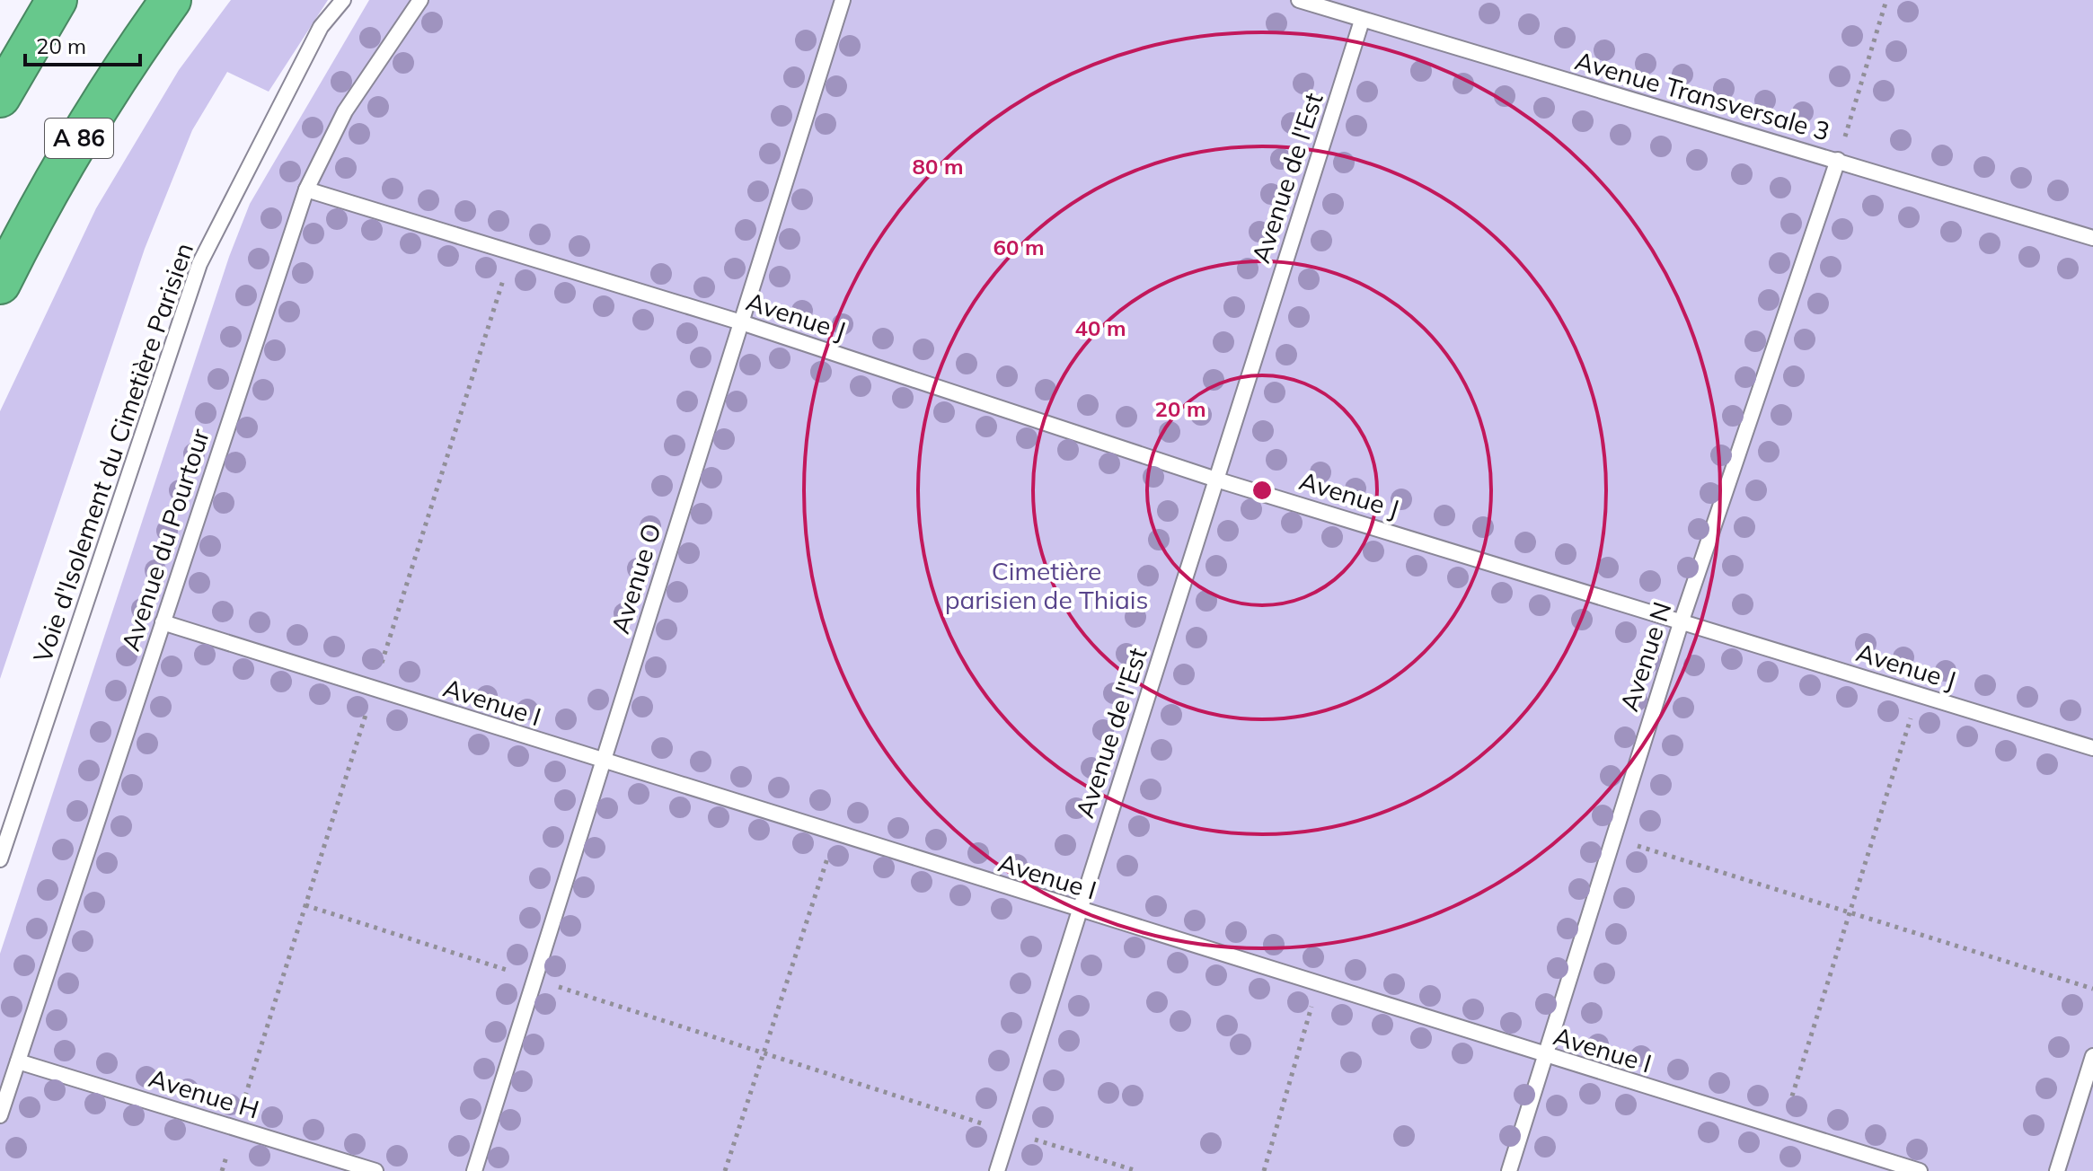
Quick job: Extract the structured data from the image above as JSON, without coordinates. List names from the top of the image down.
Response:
{
  "streets": {
    "highway": ["A 86"],
    "lane": [
      "Avenue Transversale 3",
      "Avenue de l'Est",
      "Avenue J",
      "Voie d'Isolement du Cimetière Parisien",
      "Avenue du Pourtour",
      "Avenue O",
      "Avenue N",
      "Avenue I",
      "Avenue H"
    ]
  },
  "crossings": [
    ["Avenue Transversale 3", "Avenue de l'Est"],
    ["Avenue Transversale 3", "Avenue N"],
    ["Avenue de l'Est", "Avenue J"],
    ["Avenue de l'Est", "Avenue I"],
    ["Avenue J", "Avenue du Pourtour"],
    ["Avenue J", "Avenue O"],
    ["Avenue J", "Avenue N"],
    ["Avenue du Pourtour", "Avenue I"],
    ["Avenue du Pourtour", "Avenue H"],
    ["Avenue O", "Avenue I"],
    ["Avenue N", "Avenue I"]
  ],
  "parks": ["Cimetière parisien de Thiais"],
  "scale_bar": "20 m",
  "rings": [
    "80 m",
    "60 m",
    "40 m",
    "20 m"
  ]
}
